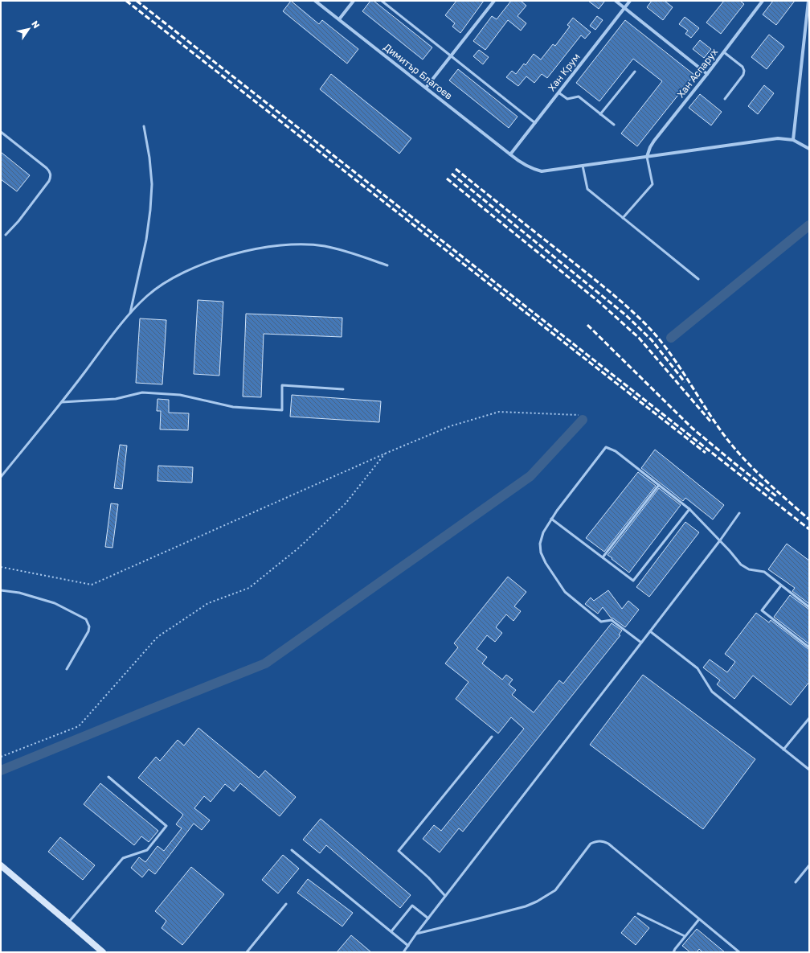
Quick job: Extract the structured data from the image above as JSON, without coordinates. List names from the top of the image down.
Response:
{
  "streets": {
    "street": ["Димитър Благоев", "Хан Крум", "Хан Аспарух"]
  },
  "crossings": [
    ["Димитър Благоев", "Хан Крум"],
    ["Димитър Благоев", "Хан Аспарух"]
  ],
  "north": "top right"
}
